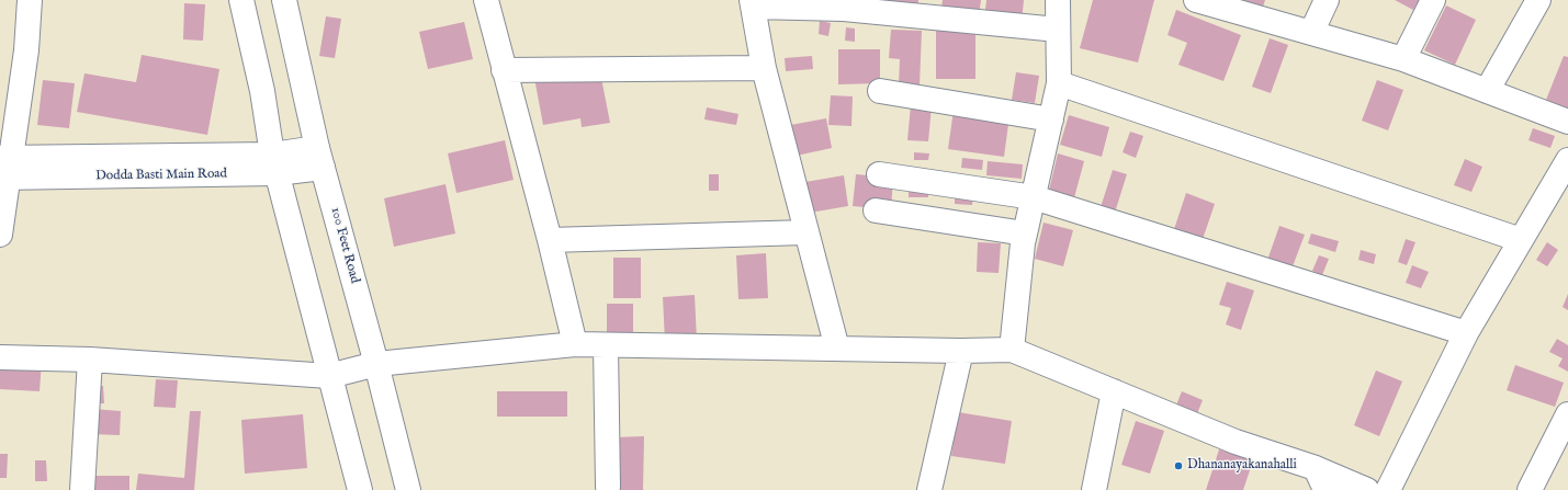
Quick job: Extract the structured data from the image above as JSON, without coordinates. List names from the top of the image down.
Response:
{
  "streets": {
    "street": ["Dodda Basti Main Road", "100 Feet Road"]
  },
  "crossings": [
    ["Dodda Basti Main Road", "100 Feet Road"]
  ],
  "places": ["Dhananayakanahalli"]
}
